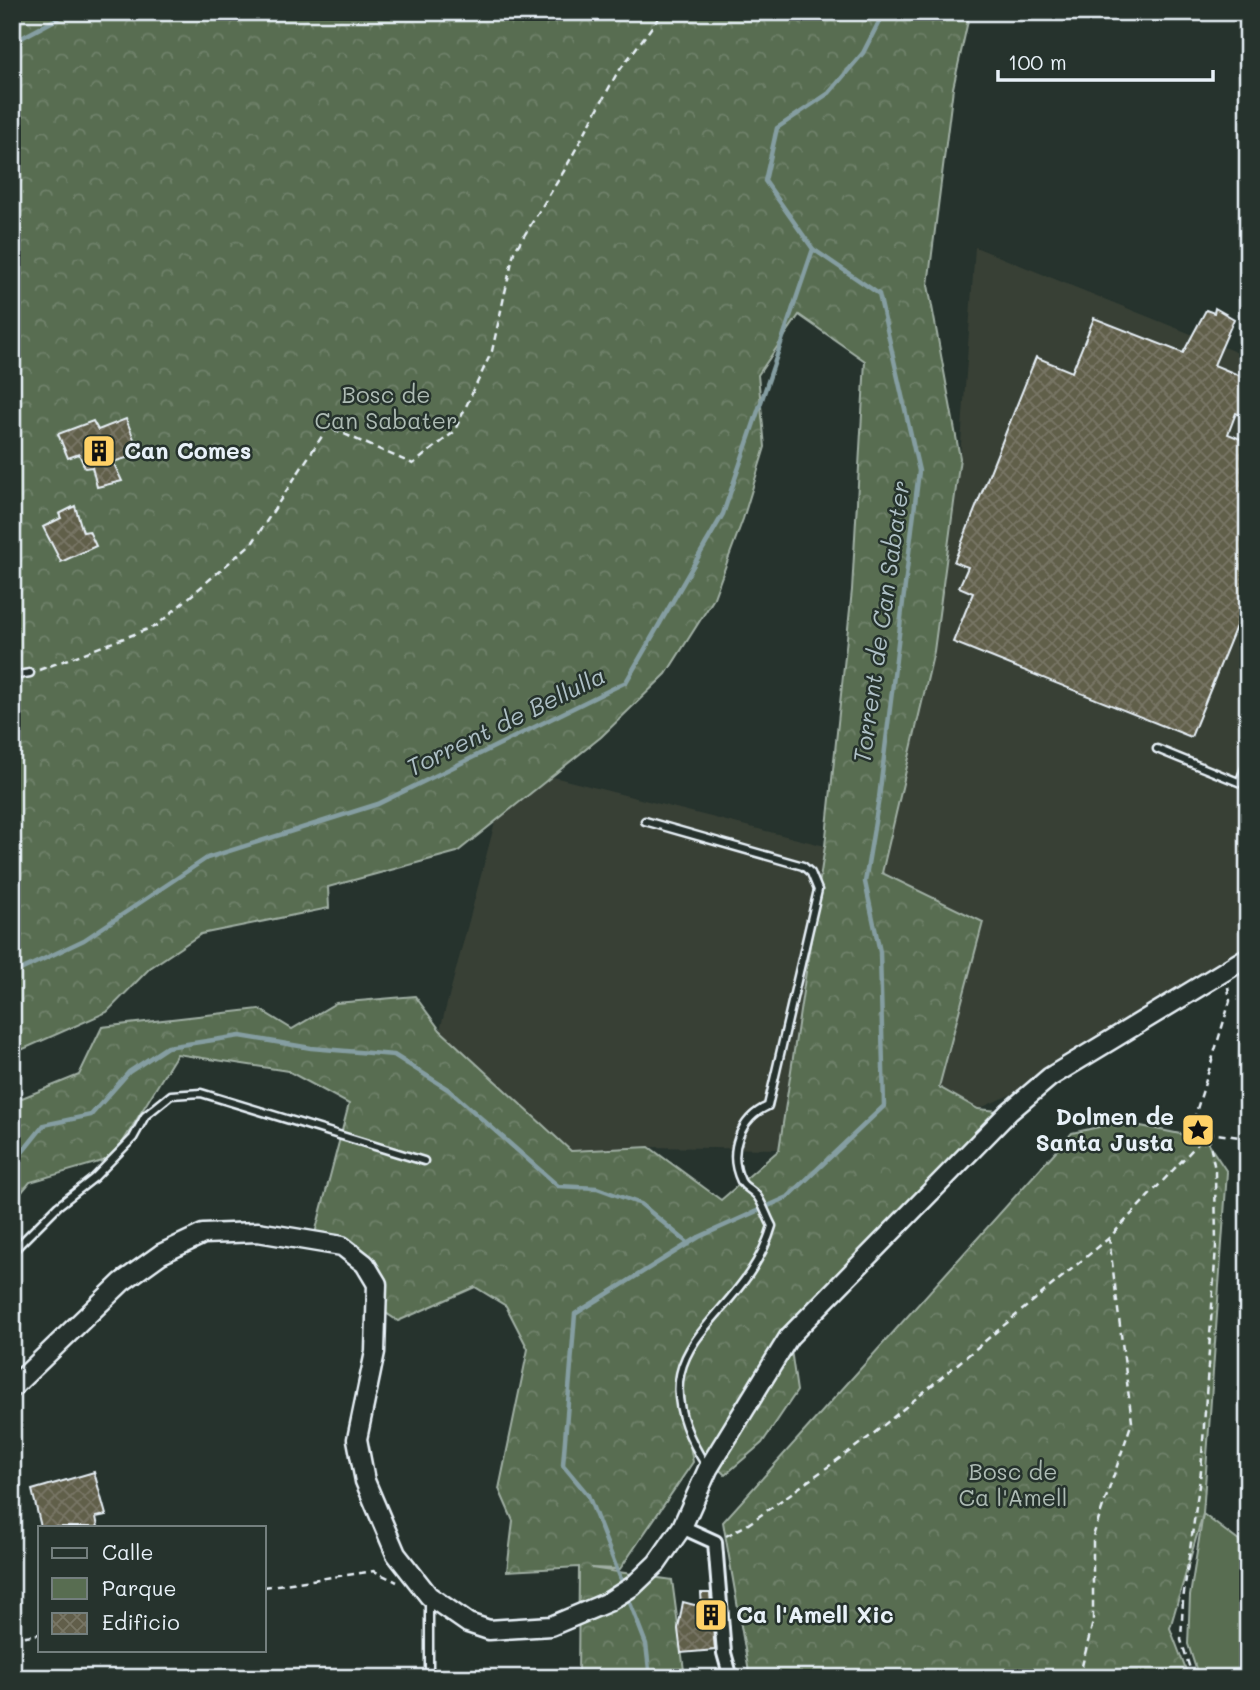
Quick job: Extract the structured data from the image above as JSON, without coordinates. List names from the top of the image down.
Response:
{
  "water": ["Torrent de Can Sabater", "Torrent de Bellulla"],
  "parks": ["Bosc de Can Sabater", "Bosc de Ca l'Amell"],
  "places": {
    "building": ["Can Comes", "Ca l'Amell Xic"],
    "place": ["Dolmen de Santa Justa"]
  },
  "legend": ["Calle", "Parque", "Edificio"],
  "scale_bar": "100 m"
}
